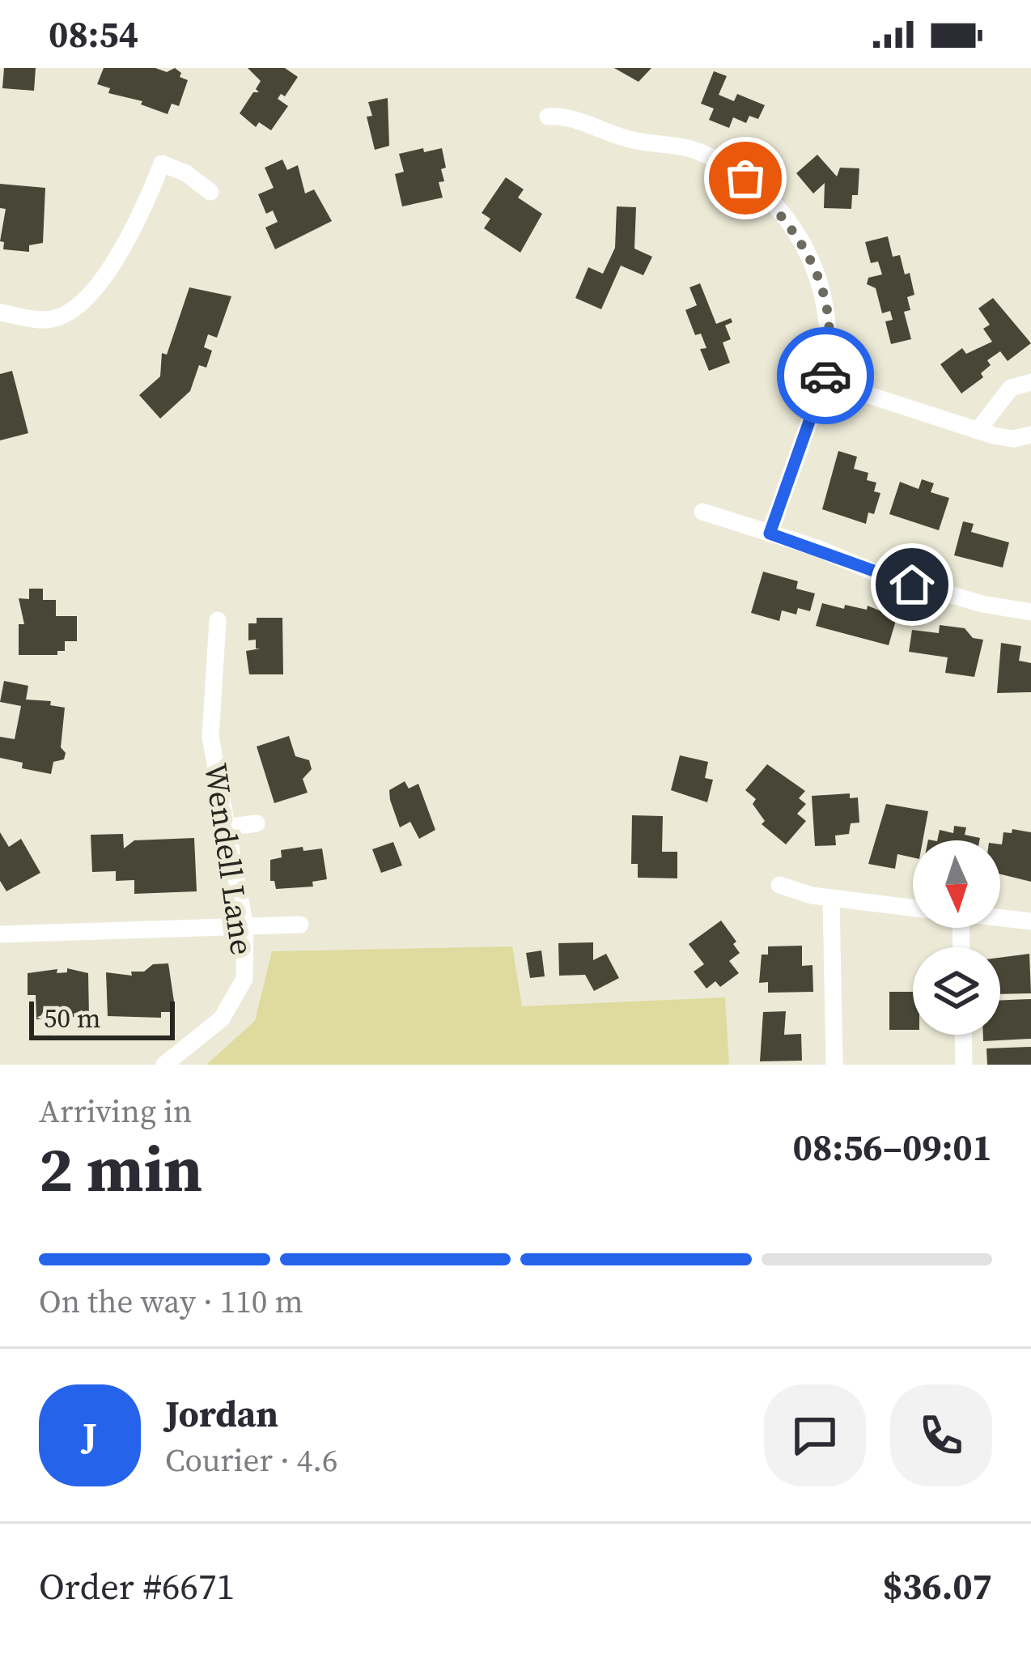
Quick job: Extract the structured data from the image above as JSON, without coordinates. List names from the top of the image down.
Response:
{
  "streets": {
    "street": ["Wendell Lane"]
  },
  "scale_bar": "50 m",
  "north": "bottom",
  "page": {
    "status": "08:54",
    "scale": "50 m",
    "heading": ["2 min", "Arriving in", "08:56–09:01"],
    "panel": [
      "Jordan",
      "Courier · 4.6",
      "Order #6671",
      "$36.07"
    ],
    "bar": "On the way · 110 m",
    "round": "J"
  }
}
